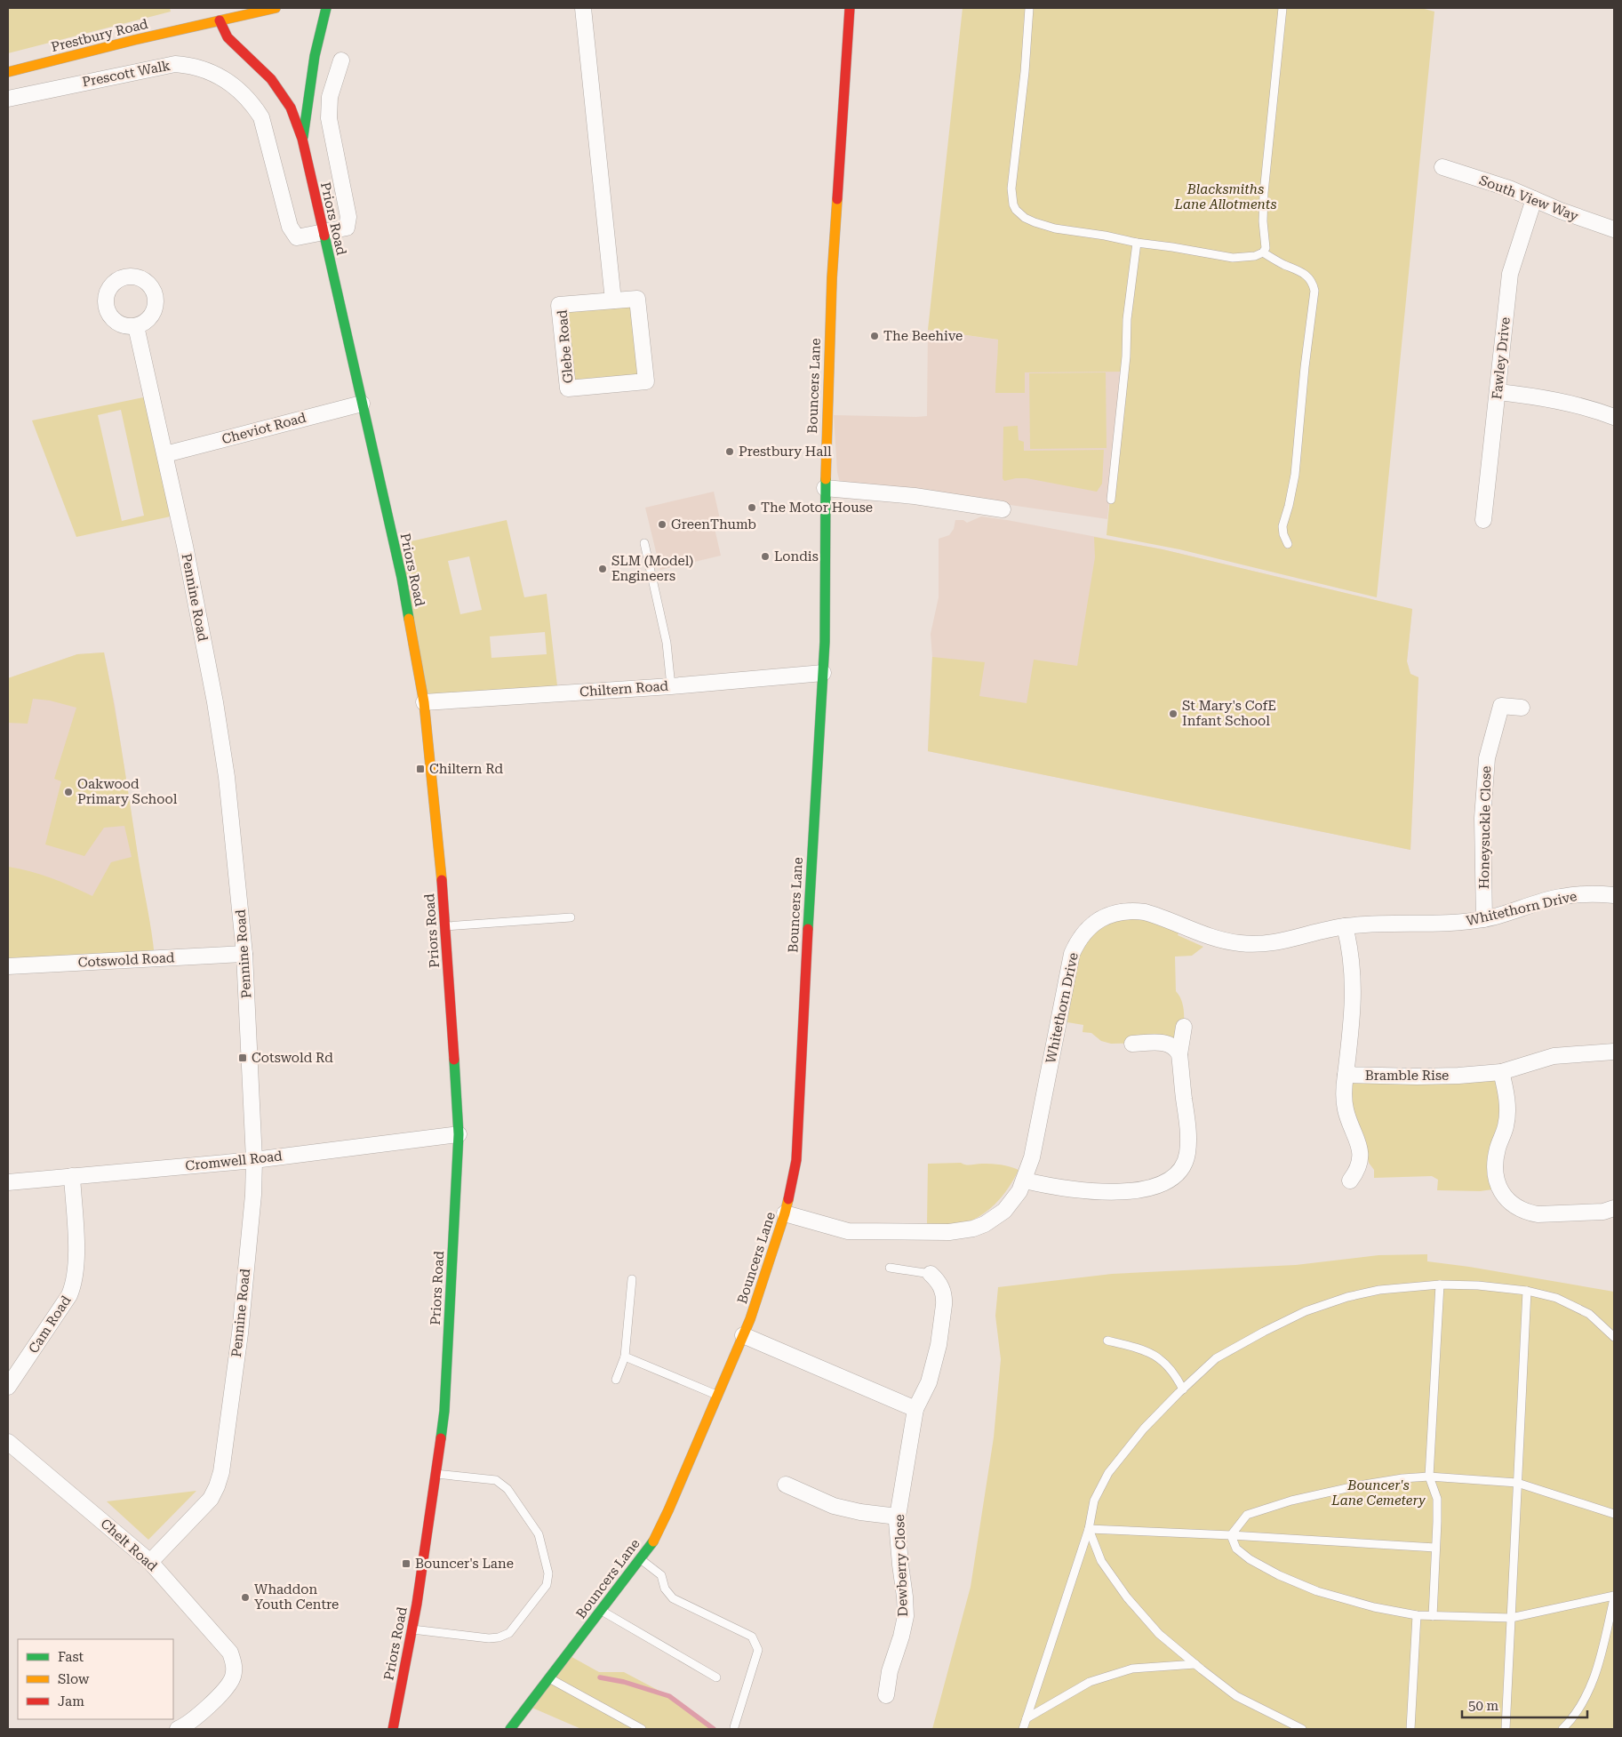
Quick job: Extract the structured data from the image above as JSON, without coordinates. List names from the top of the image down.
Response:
{
  "streets": {
    "main road": ["Prestbury Road", "Priors Road", "Bouncers Lane"],
    "street": [
      "Prescott Walk",
      "South View Way",
      "Glebe Road",
      "Fawley Drive",
      "Cheviot Road",
      "Pennine Road",
      "Chiltern Road",
      "Honeysuckle Close",
      "Whitethorn Drive",
      "Cotswold Road",
      "Bramble Rise",
      "Cromwell Road",
      "Cam Road",
      "Chelt Road",
      "Dewberry Close"
    ]
  },
  "crossings": [
    ["Prestbury Road", "Priors Road"],
    ["Prescott Walk", "Priors Road"],
    ["South View Way", "Fawley Drive"],
    ["Priors Road", "Cheviot Road"],
    ["Priors Road", "Chiltern Road"],
    ["Priors Road", "Cromwell Road"],
    ["Bouncers Lane", "Chiltern Road"],
    ["Bouncers Lane", "Whitethorn Drive"],
    ["Cheviot Road", "Pennine Road"],
    ["Pennine Road", "Cotswold Road"],
    ["Pennine Road", "Cromwell Road"],
    ["Pennine Road", "Chelt Road"],
    ["Honeysuckle Close", "Whitethorn Drive"],
    ["Whitethorn Drive", "Bramble Rise"],
    ["Cromwell Road", "Cam Road"]
  ],
  "parks": ["Blacksmiths Lane Allotments", "Bouncer's Lane Cemetery"],
  "places": {
    "other": [
      "The Beehive",
      "Prestbury Hall",
      "The Motor House",
      "GreenThumb",
      "Londis",
      "SLM (Model) Engineers",
      "St Mary's CofE Infant School",
      "Oakwood Primary School",
      "Whaddon Youth Centre"
    ],
    "transit": ["Chiltern Rd", "Cotswold Rd", "Bouncer's Lane"]
  },
  "legend": ["Fast", "Slow", "Jam"],
  "scale_bar": "50 m"
}
